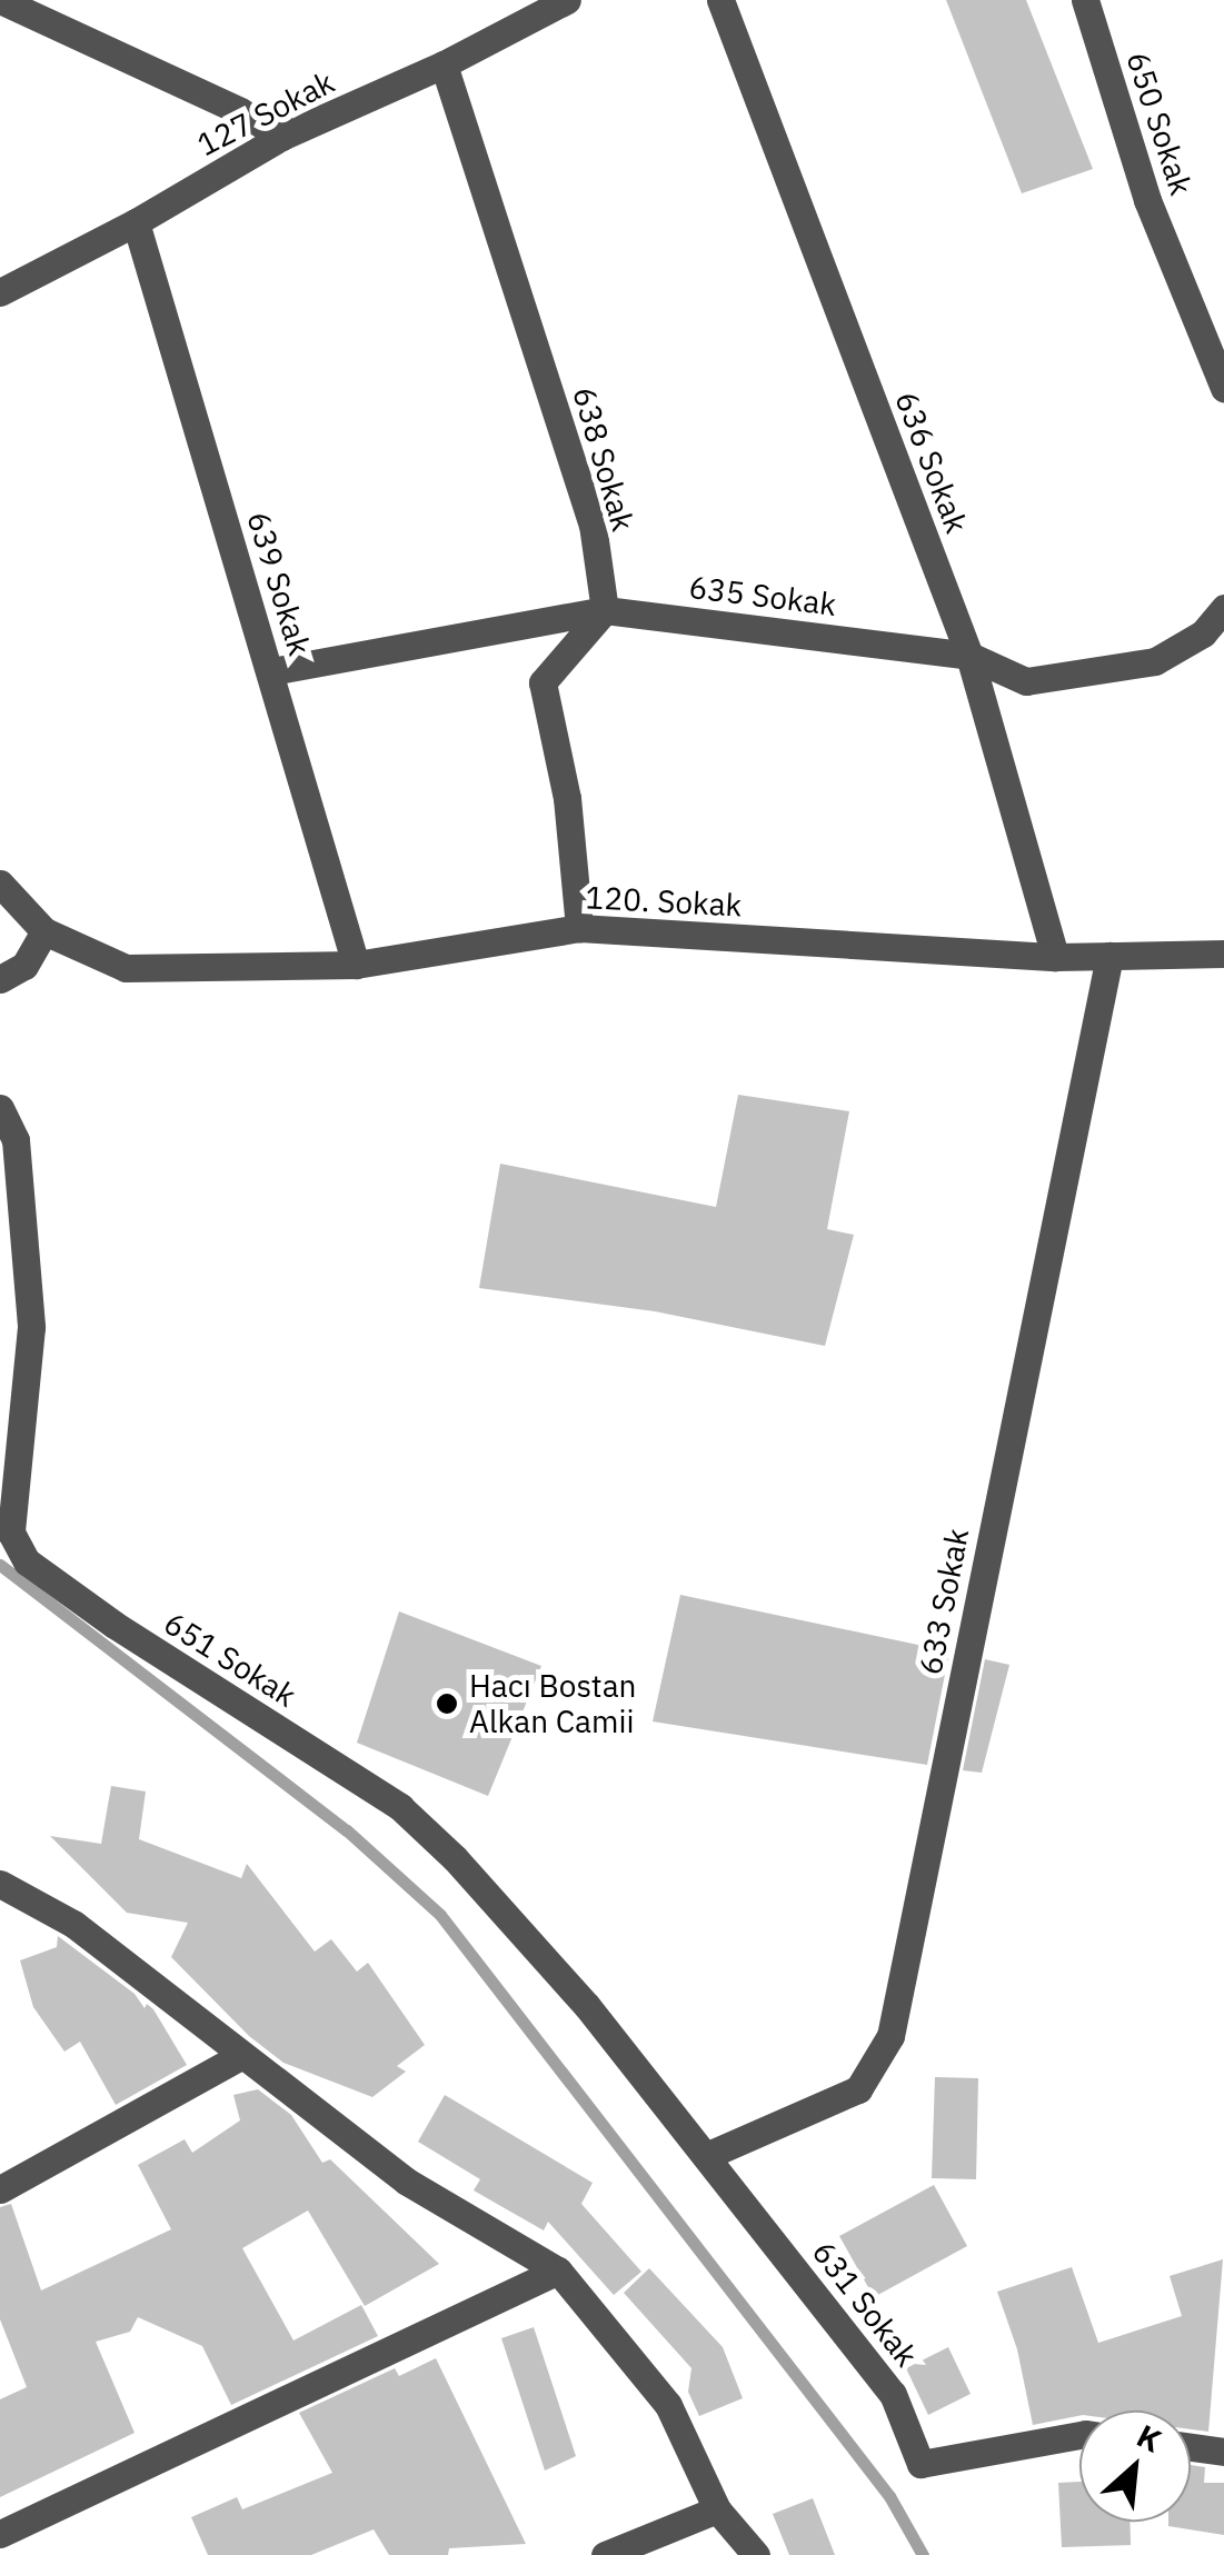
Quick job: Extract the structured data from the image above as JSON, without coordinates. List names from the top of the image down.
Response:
{
  "streets": {
    "street": [
      "127 Sokak",
      "650 Sokak",
      "638 Sokak",
      "636 Sokak",
      "639 Sokak",
      "635 Sokak",
      "120. Sokak",
      "633 Sokak",
      "651 Sokak",
      "631 Sokak"
    ]
  },
  "crossings": [
    ["127 Sokak", "638 Sokak"],
    ["127 Sokak", "639 Sokak"],
    ["638 Sokak", "635 Sokak"],
    ["636 Sokak", "635 Sokak"],
    ["636 Sokak", "120. Sokak"],
    ["639 Sokak", "635 Sokak"],
    ["639 Sokak", "120. Sokak"],
    ["120. Sokak", "633 Sokak"],
    ["633 Sokak", "651 Sokak"],
    ["633 Sokak", "631 Sokak"],
    ["651 Sokak", "631 Sokak"]
  ],
  "places": ["Hacı Bostan Alkan Camii"],
  "north": "top right"
}
